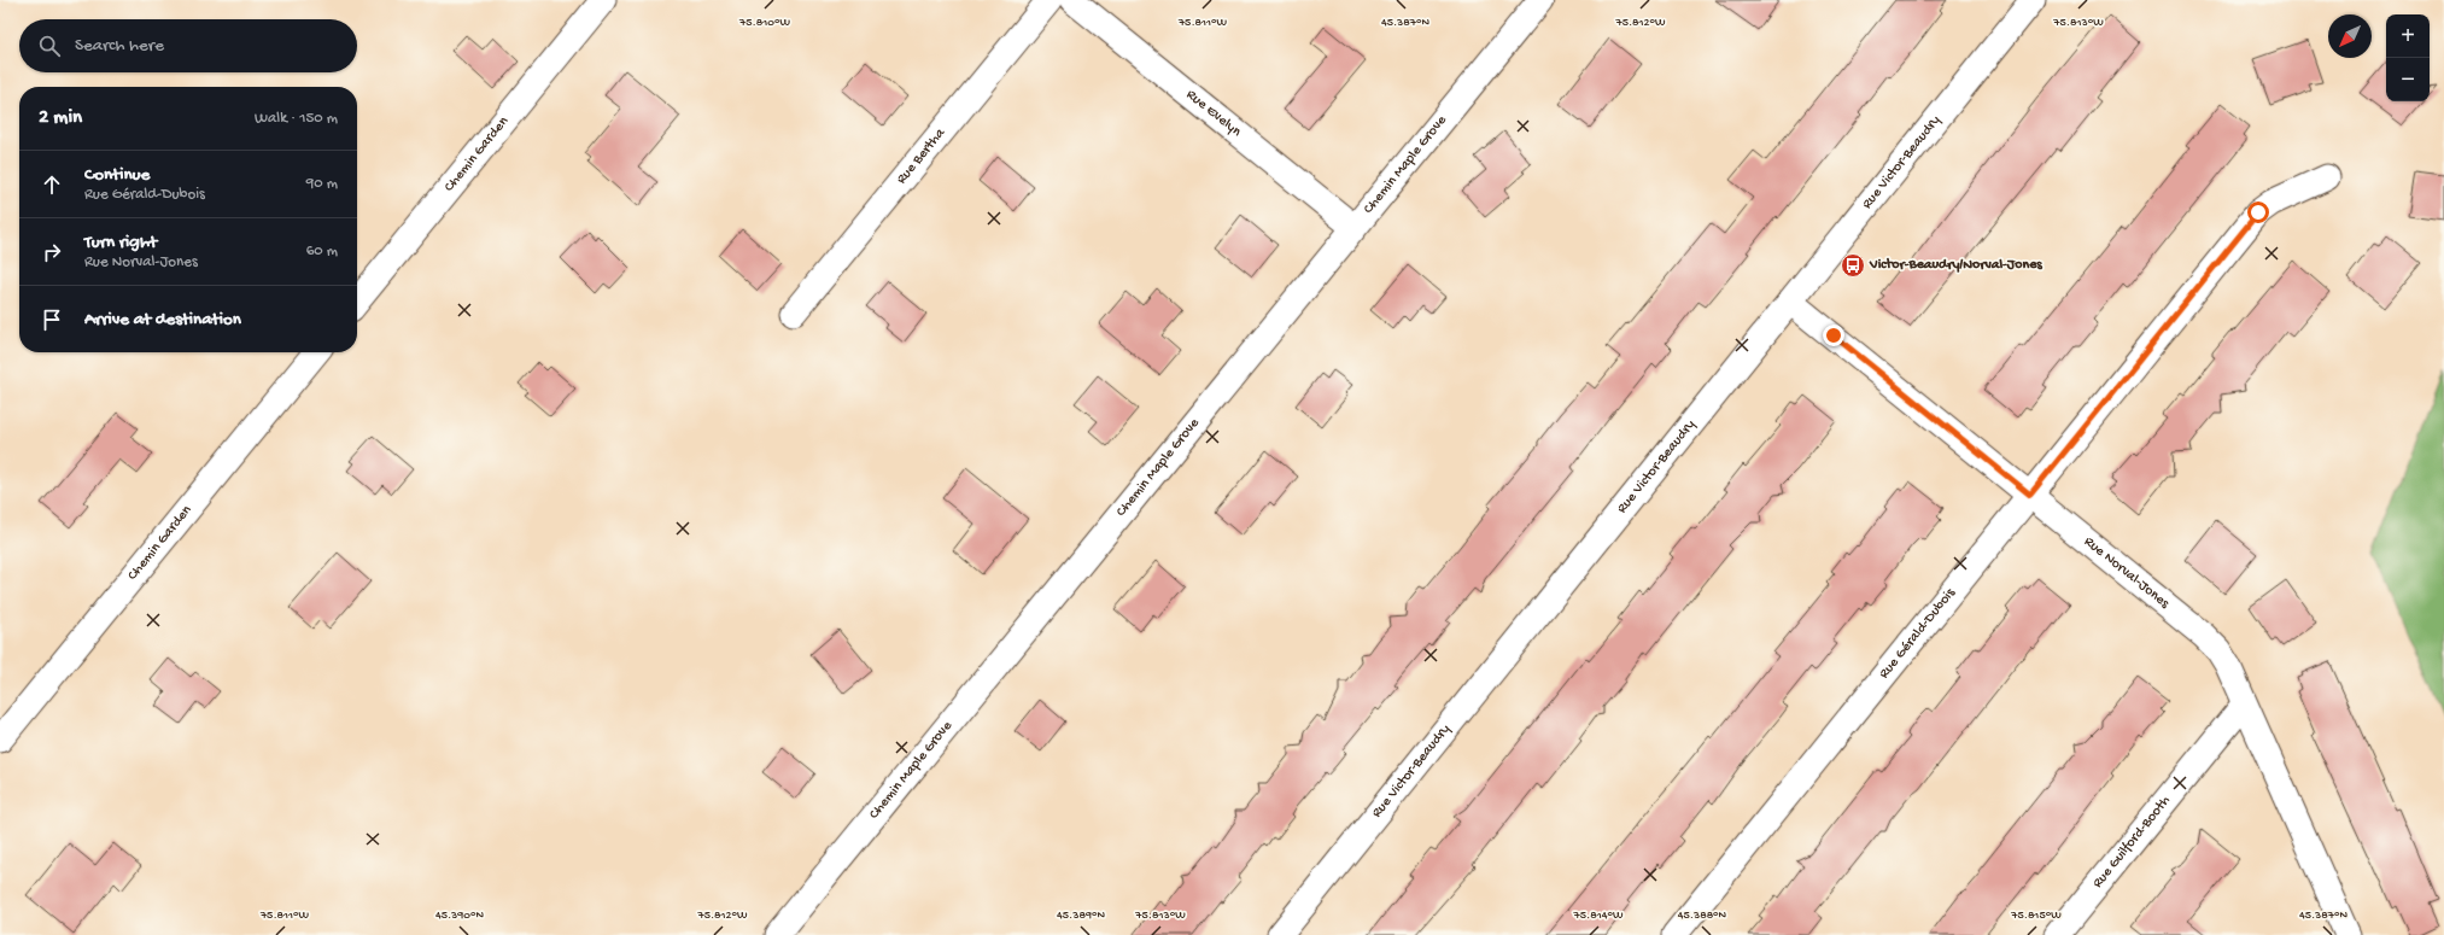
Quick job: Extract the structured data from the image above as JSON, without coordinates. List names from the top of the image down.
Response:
{
  "streets": {
    "street": [
      "Rue Evelyn",
      "Chemin Garden",
      "Rue Bertha",
      "Rue Victor-Beaudry",
      "Chemin Maple Grove",
      "Rue Norval-Jones",
      "Rue Gérald-Dubois",
      "Rue Guilford-Booth"
    ]
  },
  "crossings": [
    ["Rue Evelyn", "Chemin Maple Grove"],
    ["Rue Victor-Beaudry", "Rue Norval-Jones"],
    ["Rue Norval-Jones", "Rue Gérald-Dubois"],
    ["Rue Norval-Jones", "Rue Guilford-Booth"]
  ],
  "places": {
    "bus stop": ["Victor-Beaudry/Norval-Jones"]
  },
  "north": "bottom left",
  "page": {
    "map_buttons": ["+", "−"],
    "search": "Search here",
    "heading": ["2 min", "Walk · 150 m"],
    "list": [
      ["Continue", "Rue Gérald-Dubois", "90 m"],
      ["Turn right", "Rue Norval-Jones", "60 m"],
      "Arrive at destination"
    ]
  },
  "coordinates": [
    "75.810°W",
    "75.811°W",
    "45.387°N",
    "75.812°W",
    "75.813°W",
    "75.814°W",
    "45.388°N",
    "75.815°W",
    "45.390°N",
    "45.389°N"
  ]
}
